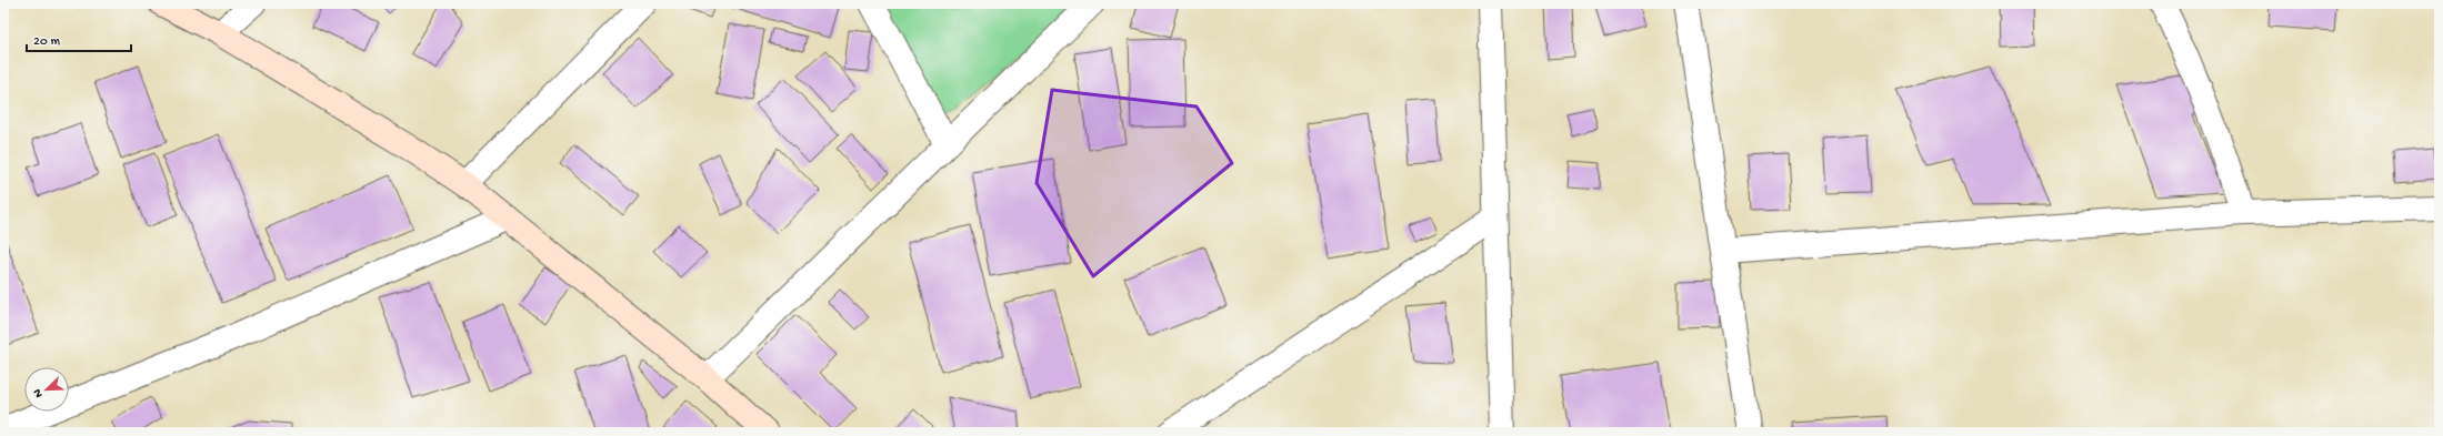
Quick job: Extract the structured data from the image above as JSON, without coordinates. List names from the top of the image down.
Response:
{
  "scale_bar": "20 m",
  "north": "bottom left"
}
